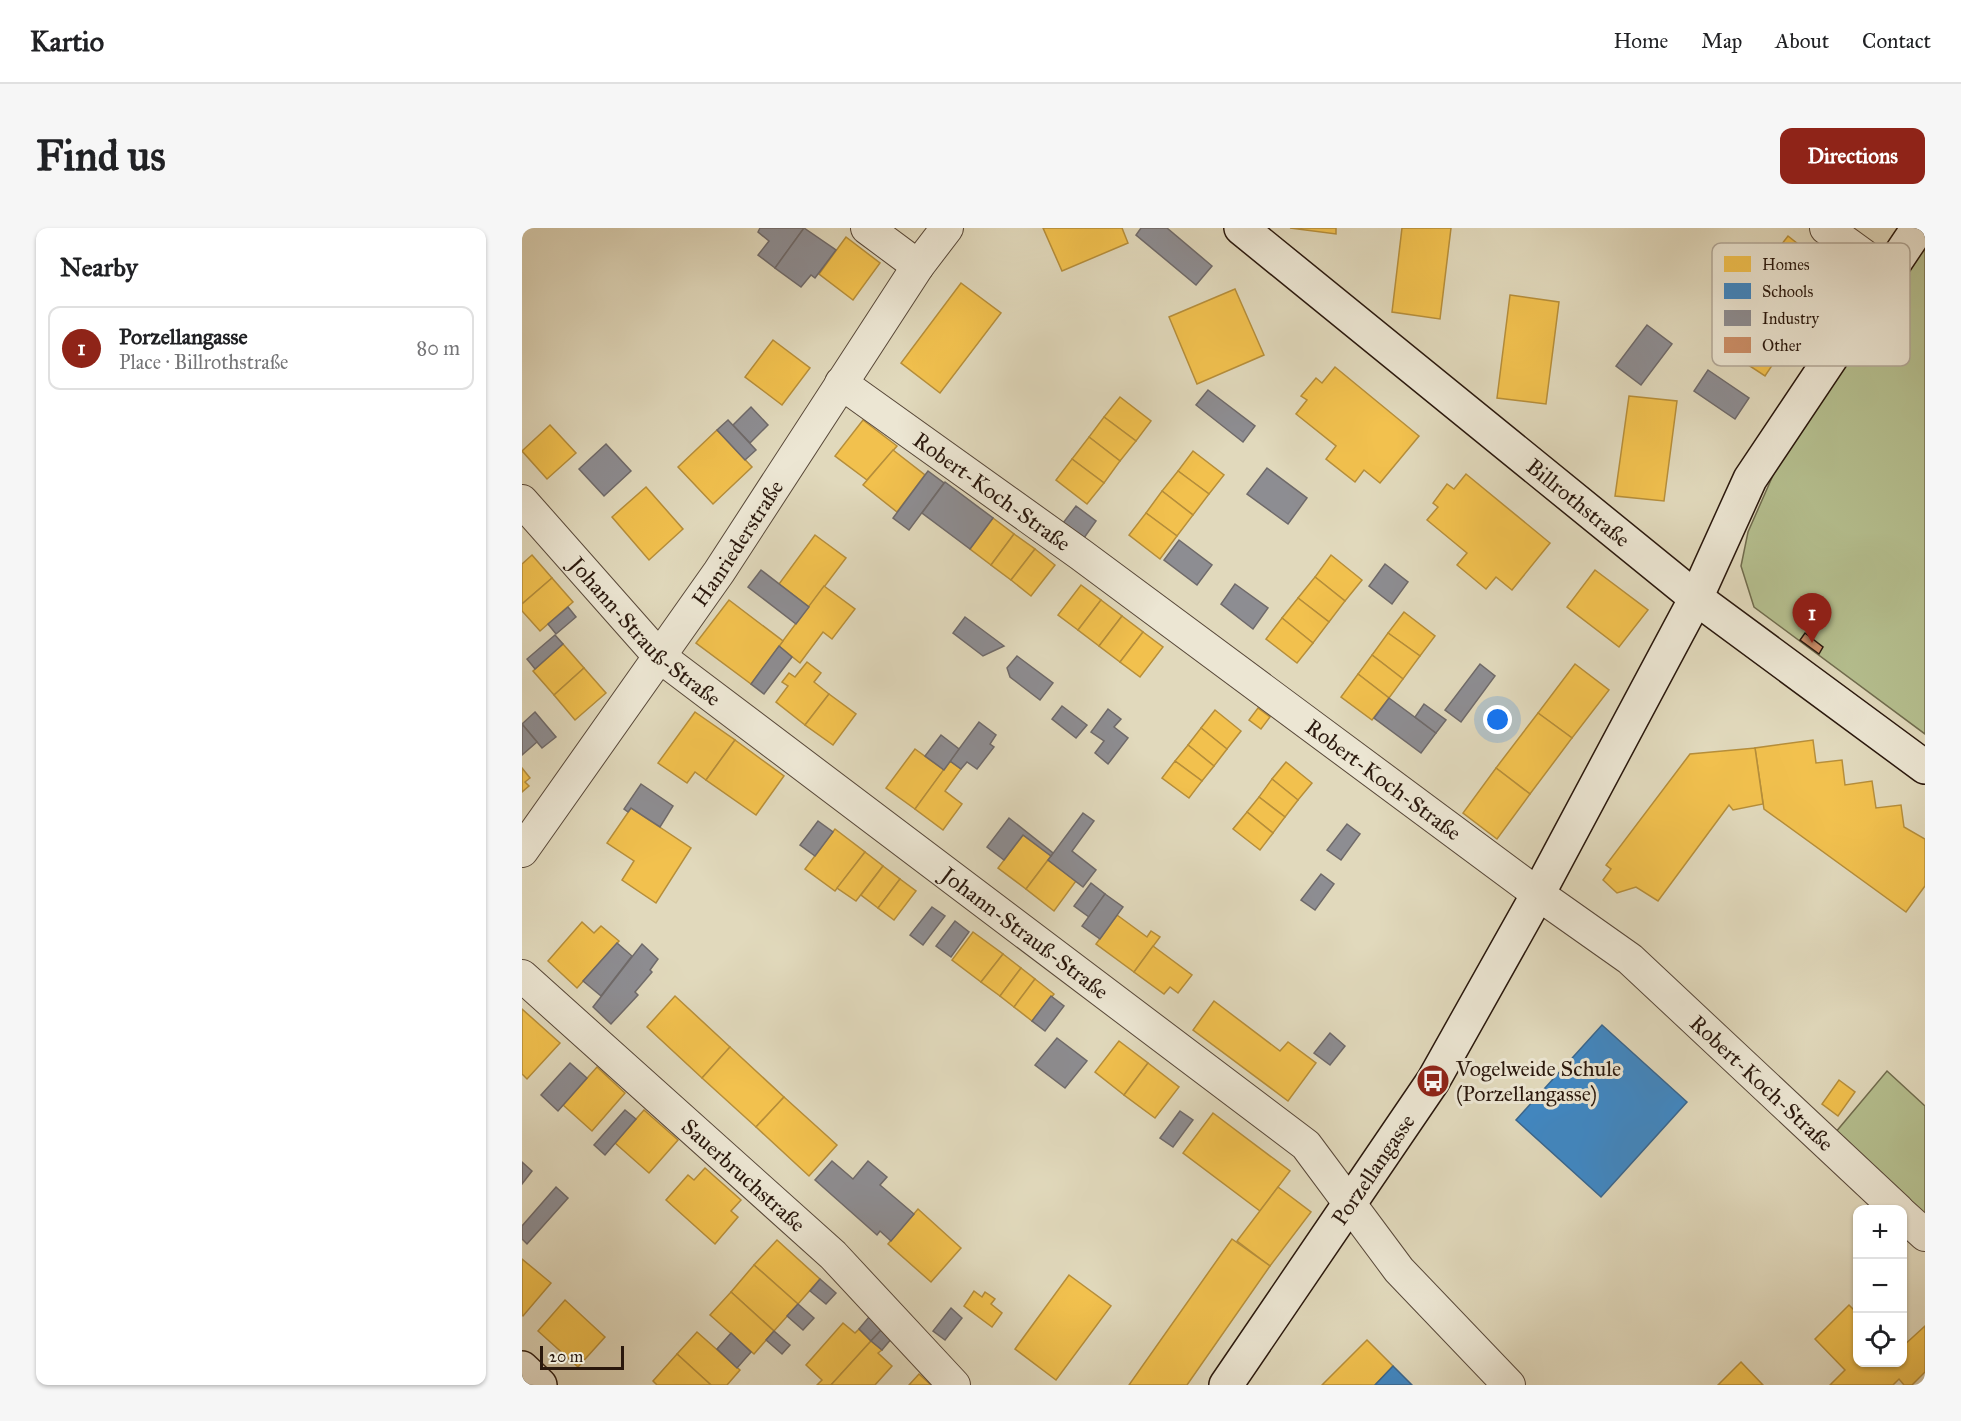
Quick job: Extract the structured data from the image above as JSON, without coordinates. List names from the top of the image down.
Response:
{
  "streets": {
    "street": [
      "Robert-Koch-Straße",
      "Billrothstraße",
      "Hanriederstraße",
      "Johann-Strauß-Straße",
      "Porzellangasse",
      "Sauerbruchstraße"
    ]
  },
  "crossings": [
    ["Robert-Koch-Straße", "Hanriederstraße"],
    ["Robert-Koch-Straße", "Porzellangasse"],
    ["Billrothstraße", "Porzellangasse"],
    ["Hanriederstraße", "Johann-Strauß-Straße"],
    ["Johann-Strauß-Straße", "Porzellangasse"]
  ],
  "places": {
    "bus stop": ["Vogelweide Schule (Porzellangasse)"]
  },
  "legend": [
    "Homes",
    "Schools",
    "Industry",
    "Other"
  ],
  "scale_bar": "20 m",
  "page": {
    "header": "Kartio",
    "nav": [
      "Home",
      "Map",
      "About",
      "Contact"
    ],
    "buttons": "Directions",
    "title": "Find us",
    "heading": "Nearby",
    "list": [
      {
        "mark": "1",
        "name": "Porzellangasse",
        "note": "Place · Billrothstraße",
        "value": "80 m"
      }
    ],
    "pins": "1",
    "map_buttons": ["+", "−"],
    "scale": "20 m"
  }
}
